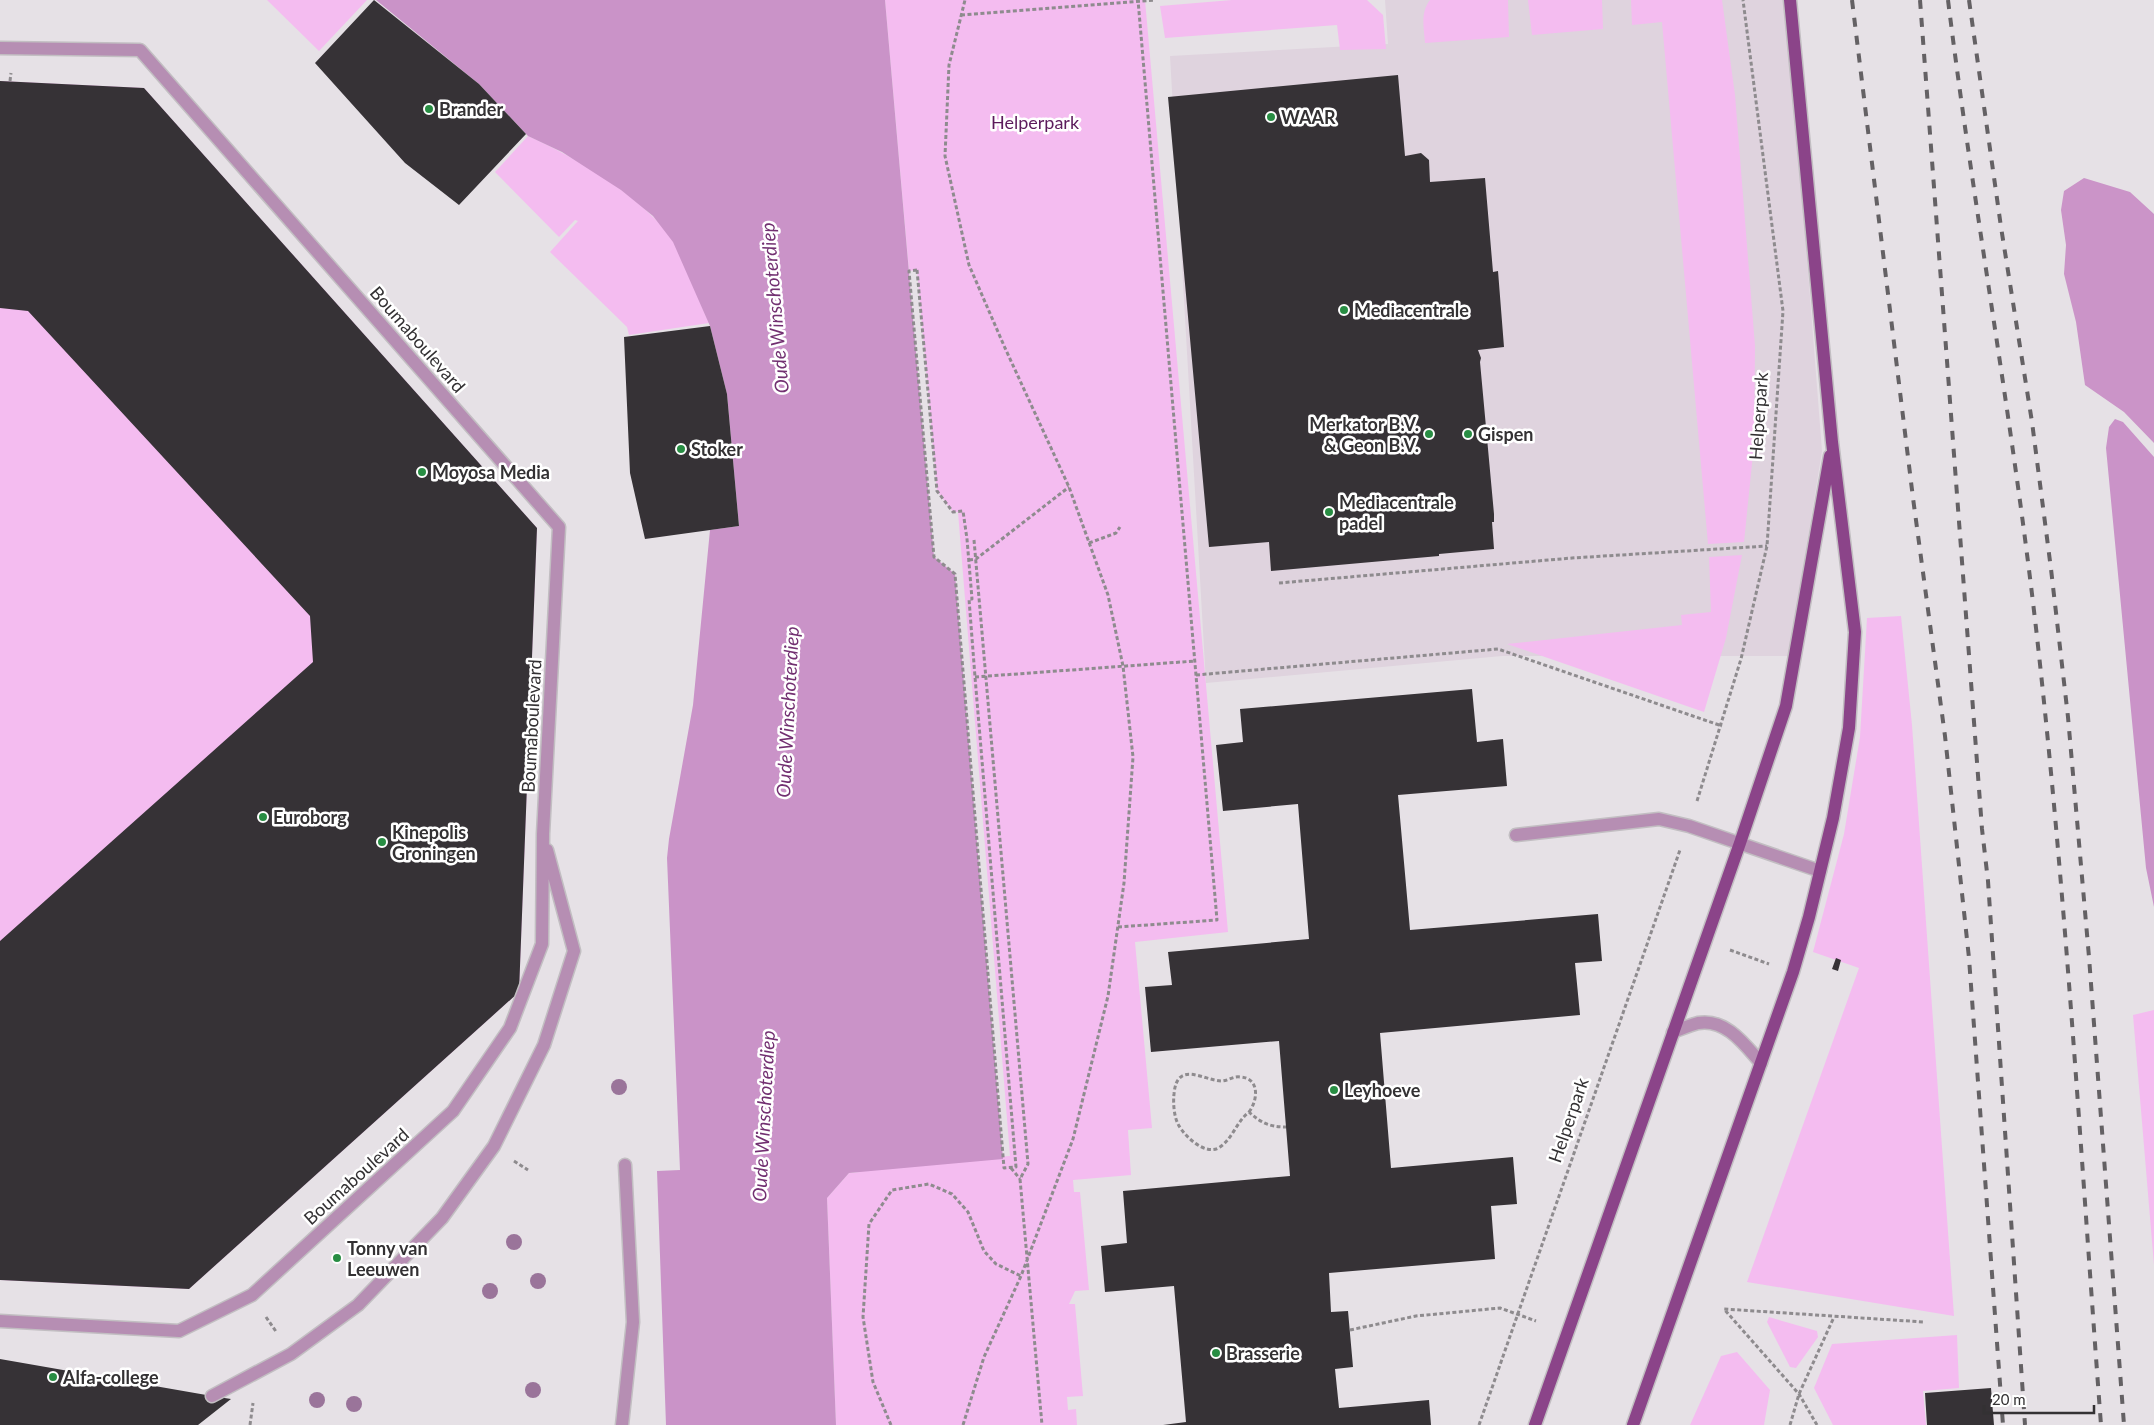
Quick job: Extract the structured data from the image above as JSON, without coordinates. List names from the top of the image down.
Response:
{
  "streets": {
    "street": ["Boumaboulevard"],
    "path": ["Helperpark"]
  },
  "water": ["Oude Winschoterdiep"],
  "parks": ["Helperpark"],
  "places": [
    "Brander",
    "WAAR",
    "Mediacentrale",
    "Merkator B.V. & Geon B.V.",
    "Gispen",
    "Stoker",
    "Moyosa Media",
    "Mediacentrale padel",
    "Euroborg",
    "Kinepolis Groningen",
    "Leyhoeve",
    "Tonny van Leeuwen",
    "Brasserie",
    "Alfa-college"
  ],
  "scale_bar": "20 m"
}
